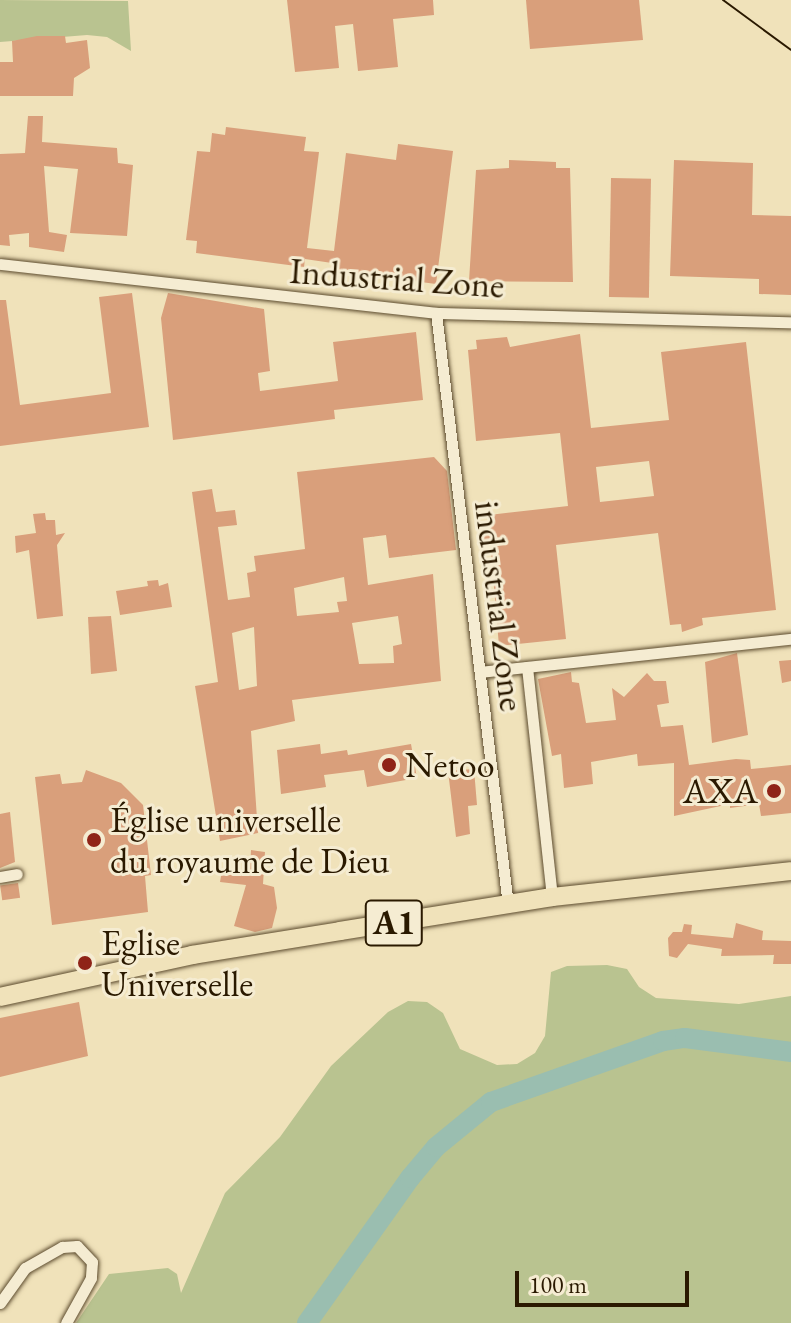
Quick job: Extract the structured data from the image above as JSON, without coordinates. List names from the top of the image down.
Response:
{
  "streets": {
    "main road": ["A1"],
    "street": ["Industrial Zone", "industrial Zone"]
  },
  "crossings": [
    ["Industrial Zone", "industrial Zone"],
    ["industrial Zone", "A1"]
  ],
  "places": [
    "Netoo",
    "AXA",
    "Église universelle du royaume de Dieu",
    "Eglise Universelle"
  ],
  "scale_bar": "100 m"
}
